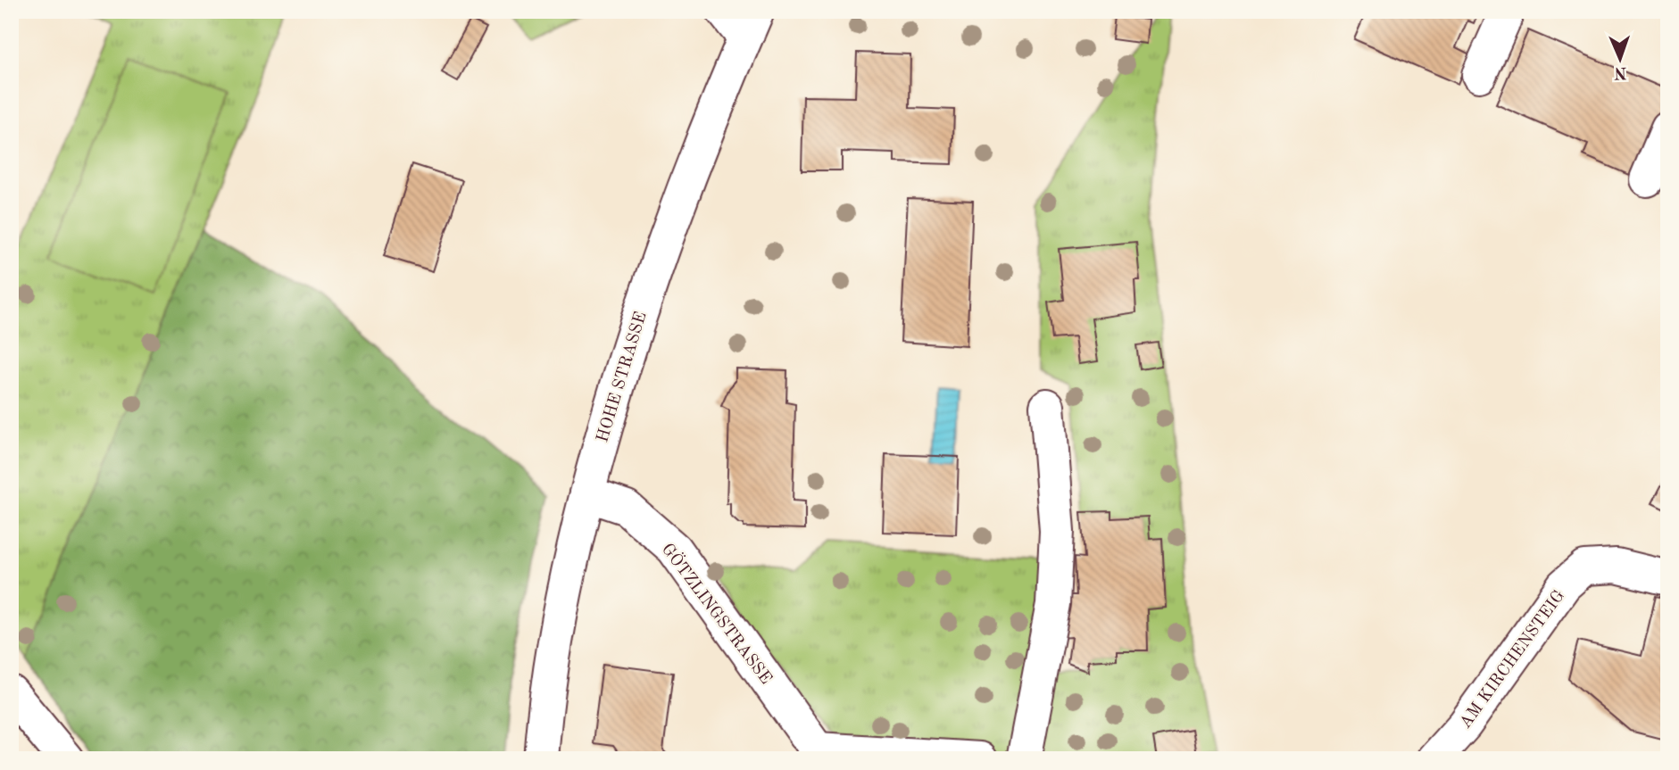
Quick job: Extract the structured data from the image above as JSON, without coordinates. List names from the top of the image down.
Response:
{
  "streets": {
    "street": ["HOHE STRASSE", "GÖTZLINGSTRASSE", "AM KIRCHENSTEIG"]
  },
  "crossings": [
    ["HOHE STRASSE", "GÖTZLINGSTRASSE"]
  ],
  "north": "bottom"
}
